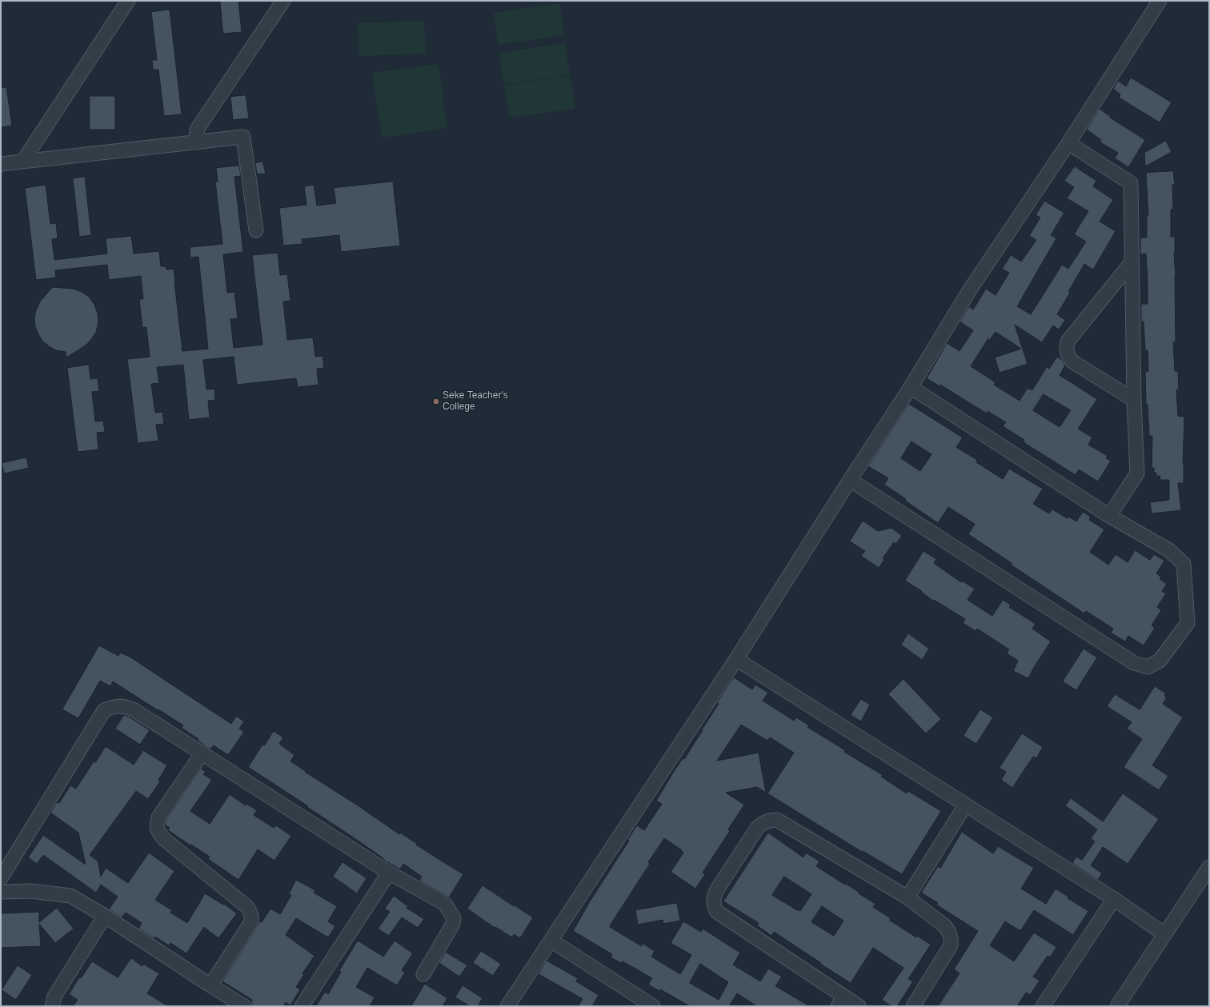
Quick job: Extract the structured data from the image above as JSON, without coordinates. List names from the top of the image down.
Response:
{
  "places": ["Seke Teacher's College"]
}
